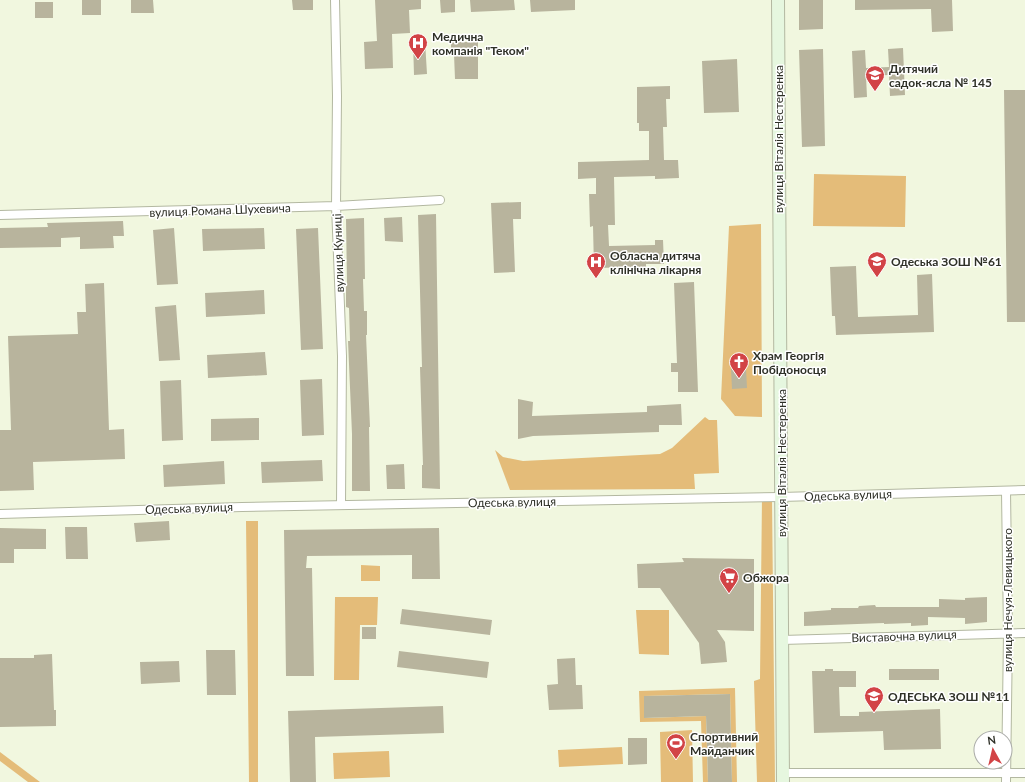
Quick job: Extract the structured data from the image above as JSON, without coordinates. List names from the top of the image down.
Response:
{
  "streets": {
    "main road": ["вулиця Віталія Нестеренка"],
    "street": [
      "вулиця Романа Шухевича",
      "вулиця Куниці",
      "Одеська вулиця",
      "вулиця Нечуя-Левицького",
      "Виставочна вулиця"
    ]
  },
  "crossings": [
    ["вулиця Віталія Нестеренка", "Одеська вулиця"],
    ["вулиця Віталія Нестеренка", "Виставочна вулиця"],
    ["вулиця Романа Шухевича", "вулиця Куниці"],
    ["вулиця Куниці", "Одеська вулиця"],
    ["Одеська вулиця", "вулиця Нечуя-Левицького"],
    ["вулиця Нечуя-Левицького", "Виставочна вулиця"]
  ],
  "places": {
    "hospital": ["Медична компанія \"Теком\"", "Обласна дитяча клінічна лікарня"],
    "school or university": ["Дитячий садок-ясла № 145", "Одеська ЗОШ №61", "ОДЕСЬКА ЗОШ №11"],
    "church": ["Храм Георгія Побідоносця"],
    "supermarket": ["Обжора"],
    "sports": ["Спортивний Майданчик"]
  },
  "north": "top"
}
